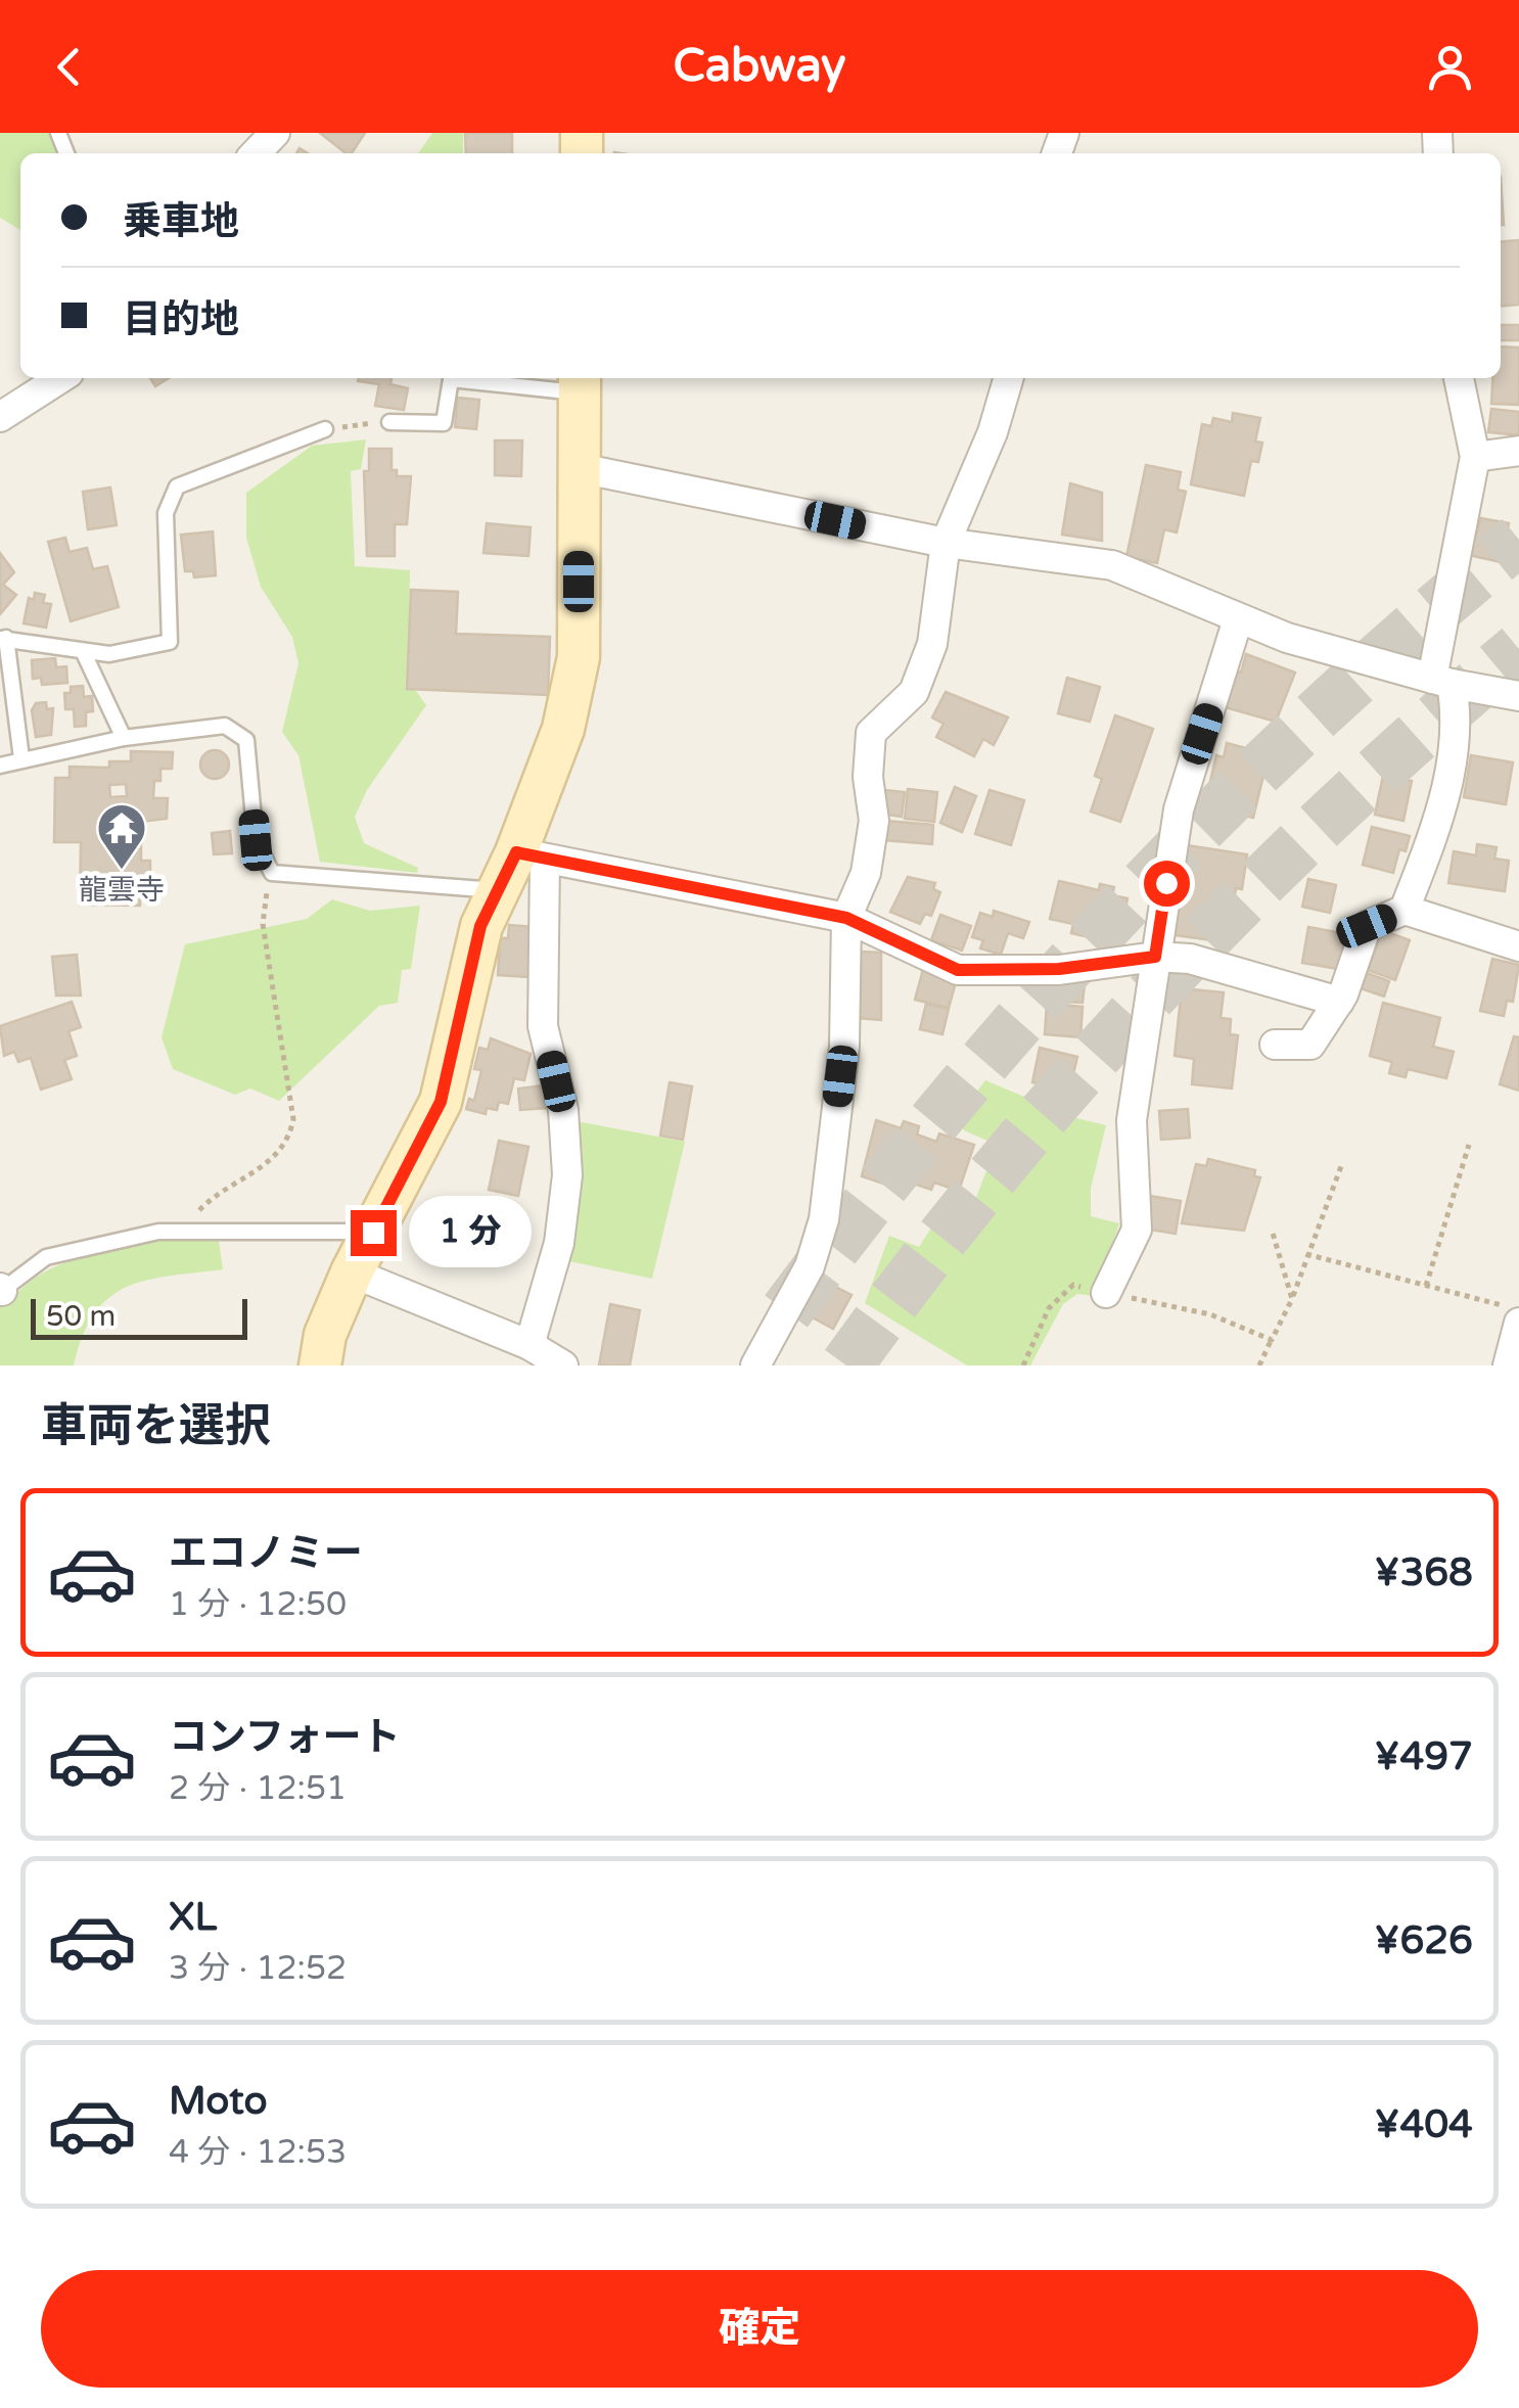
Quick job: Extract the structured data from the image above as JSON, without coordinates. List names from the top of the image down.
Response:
{
  "places": {
    "temple": ["龍雲寺"]
  },
  "scale_bar": "50 m",
  "page": {
    "header": "Cabway",
    "banner": ["乗車地", "目的地"],
    "bubble": "1 分",
    "scale": "50 m",
    "heading": "車両を選択",
    "list": [
      {
        "name": "エコノミー",
        "note": "1 分 · 12:50",
        "value": "¥368"
      },
      {
        "name": "コンフォート",
        "note": "2 分 · 12:51",
        "value": "¥497"
      },
      {
        "name": "XL",
        "note": "3 分 · 12:52",
        "value": "¥626"
      },
      {
        "name": "Moto",
        "note": "4 分 · 12:53",
        "value": "¥404"
      }
    ],
    "buttons": "確定"
  }
}
